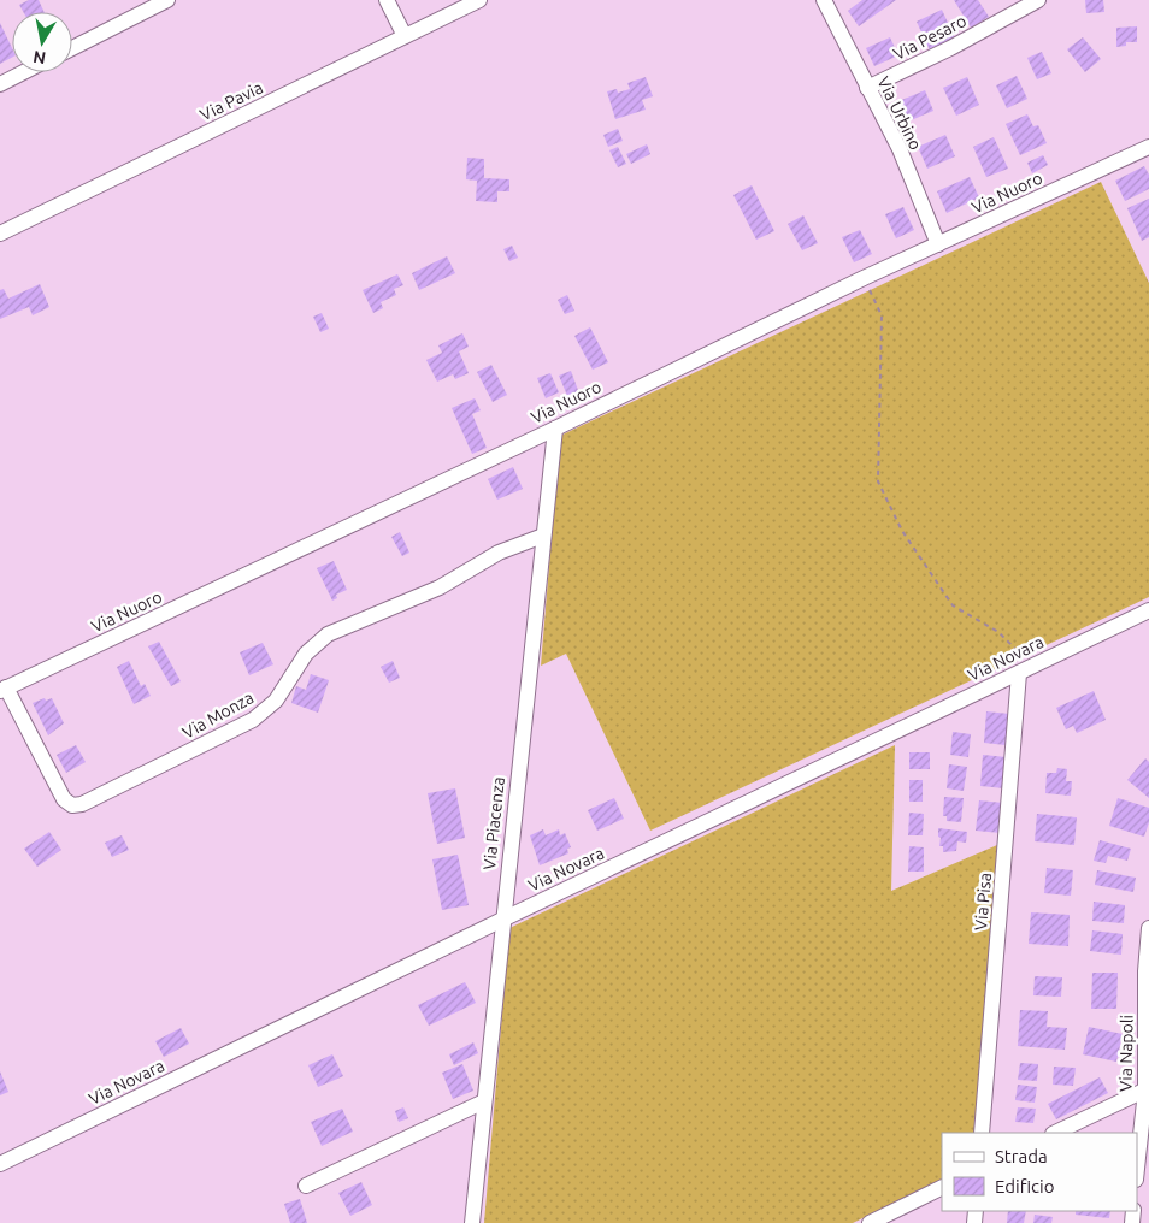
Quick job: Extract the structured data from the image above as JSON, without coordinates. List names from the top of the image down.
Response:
{
  "streets": {
    "street": [
      "Via Pesaro",
      "Via Pavia",
      "Via Urbino",
      "Via Nuoro",
      "Via Novara",
      "Via Monza",
      "Via Piacenza",
      "Via Pisa",
      "Via Napoli"
    ]
  },
  "crossings": [
    ["Via Pesaro", "Via Urbino"],
    ["Via Urbino", "Via Nuoro"],
    ["Via Nuoro", "Via Monza"],
    ["Via Nuoro", "Via Piacenza"],
    ["Via Novara", "Via Piacenza"],
    ["Via Novara", "Via Pisa"],
    ["Via Monza", "Via Piacenza"]
  ],
  "legend": ["Strada", "Edificio"],
  "north": "bottom"
}
